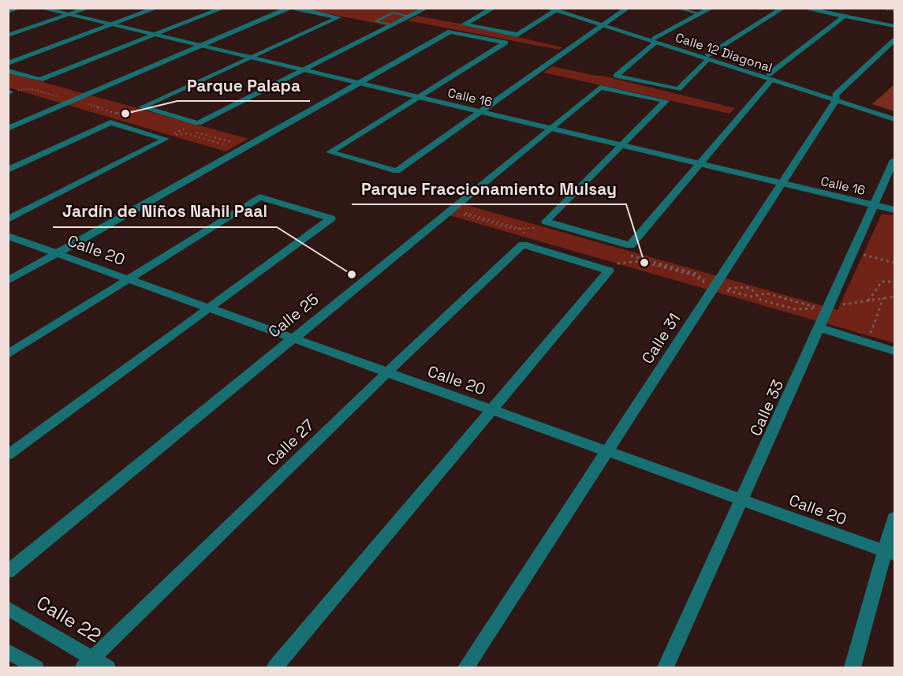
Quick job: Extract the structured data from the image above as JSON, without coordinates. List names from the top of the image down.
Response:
{
  "streets": {
    "street": [
      "Calle 12 Diagonal",
      "Calle 16",
      "Calle 20",
      "Calle 25",
      "Calle 31",
      "Calle 33",
      "Calle 27",
      "Calle 22"
    ]
  },
  "crossings": [
    ["Calle 12 Diagonal", "Calle 31"],
    ["Calle 16", "Calle 25"],
    ["Calle 16", "Calle 31"],
    ["Calle 16", "Calle 33"],
    ["Calle 20", "Calle 25"],
    ["Calle 20", "Calle 31"],
    ["Calle 20", "Calle 33"],
    ["Calle 20", "Calle 27"],
    ["Calle 27", "Calle 22"]
  ],
  "places": ["Parque Palapa", "Parque Fraccionamiento Mulsay", "Jardín de Niños Nahil Paal"]
}
